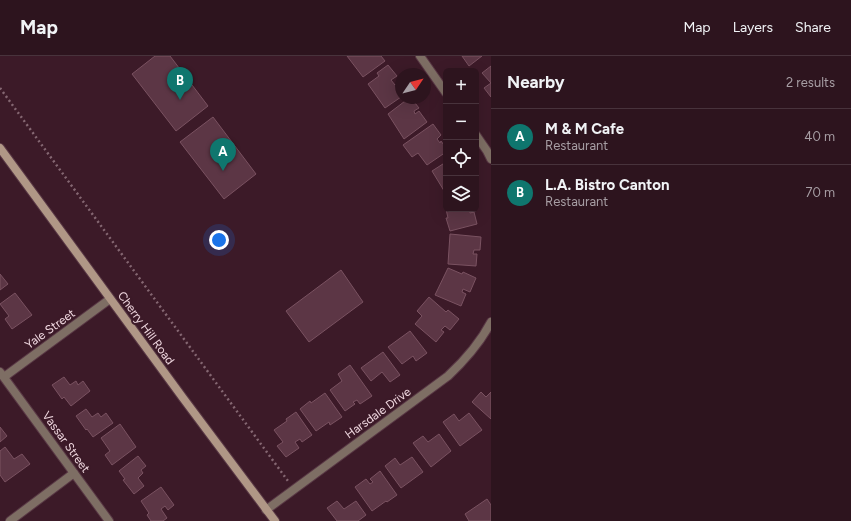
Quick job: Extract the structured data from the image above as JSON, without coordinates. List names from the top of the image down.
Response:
{
  "streets": {
    "main road": ["Cherry Hill Road"],
    "street": ["Yale Street", "Harsdale Drive", "Vassar Street"]
  },
  "crossings": [
    ["Cherry Hill Road", "Yale Street"],
    ["Cherry Hill Road", "Harsdale Drive"],
    ["Yale Street", "Vassar Street"]
  ],
  "north": "top right",
  "page": {
    "header": "Map",
    "nav": ["Map", "Layers", "Share"],
    "heading": ["Nearby", "2 results"],
    "pins": ["B", "A"],
    "map_buttons": ["+", "−"],
    "list": [
      {
        "mark": "A",
        "name": "M & M Cafe",
        "note": "Restaurant",
        "value": "40 m"
      },
      {
        "mark": "B",
        "name": "L.A. Bistro Canton",
        "note": "Restaurant",
        "value": "70 m"
      }
    ]
  }
}
